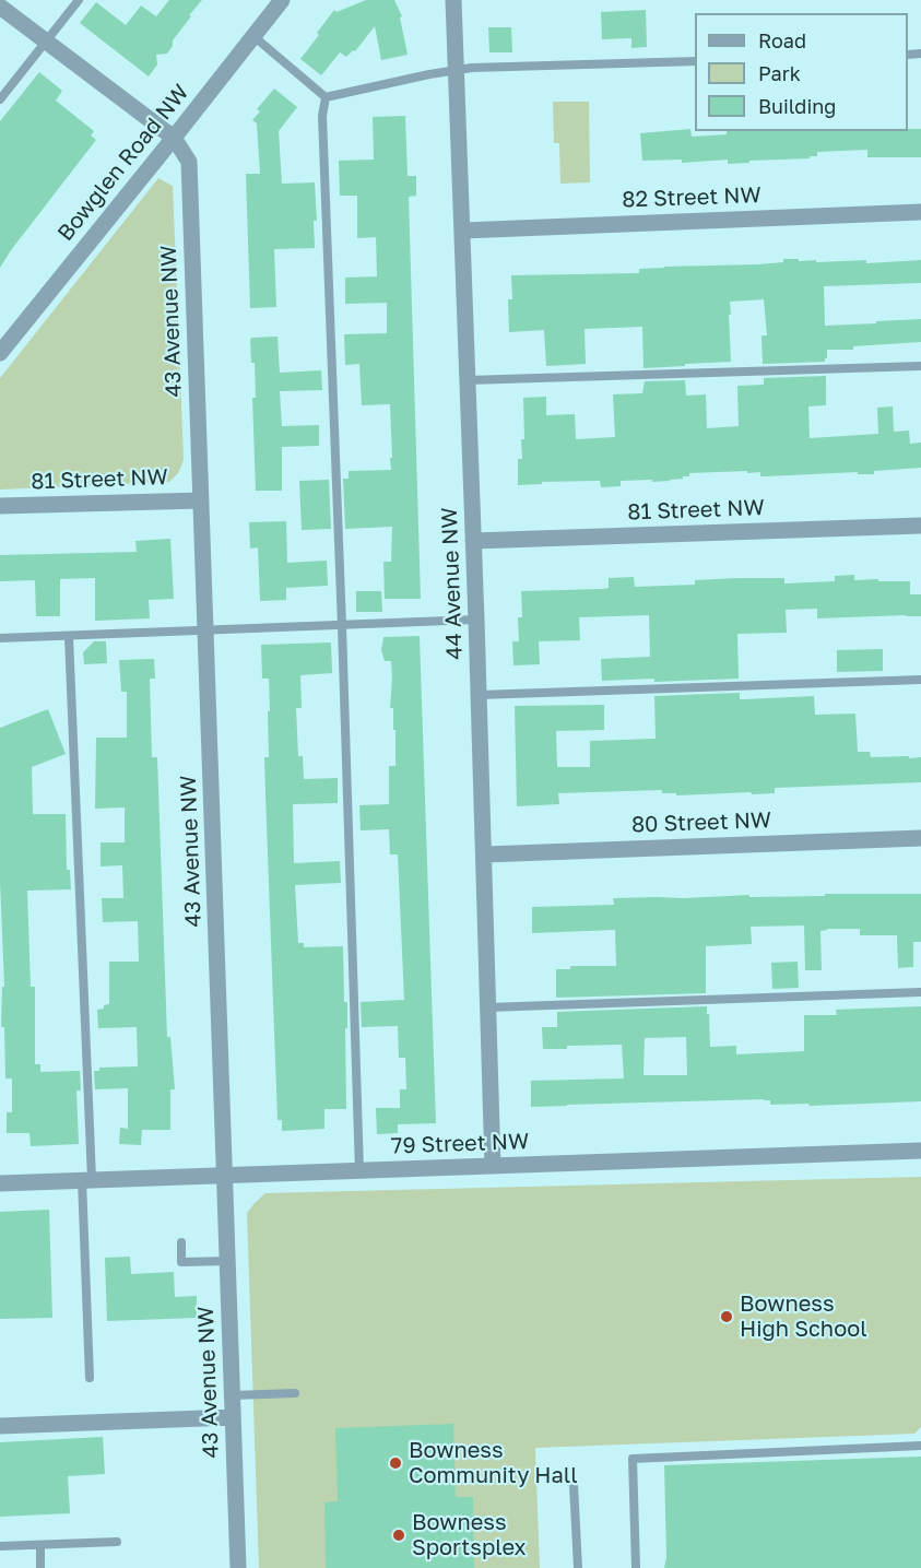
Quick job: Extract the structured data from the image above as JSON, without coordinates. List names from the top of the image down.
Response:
{
  "streets": {
    "street": [
      "Bowglen Road NW",
      "82 Street NW",
      "43 Avenue NW",
      "81 Street NW",
      "44 Avenue NW",
      "80 Street NW",
      "79 Street NW"
    ]
  },
  "crossings": [
    ["Bowglen Road NW", "43 Avenue NW"],
    ["82 Street NW", "44 Avenue NW"],
    ["43 Avenue NW", "81 Street NW"],
    ["43 Avenue NW", "79 Street NW"],
    ["81 Street NW", "44 Avenue NW"],
    ["44 Avenue NW", "80 Street NW"],
    ["44 Avenue NW", "79 Street NW"]
  ],
  "places": ["Bowness High School", "Bowness Community Hall", "Bowness Sportsplex"],
  "legend": ["Road", "Park", "Building"]
}
